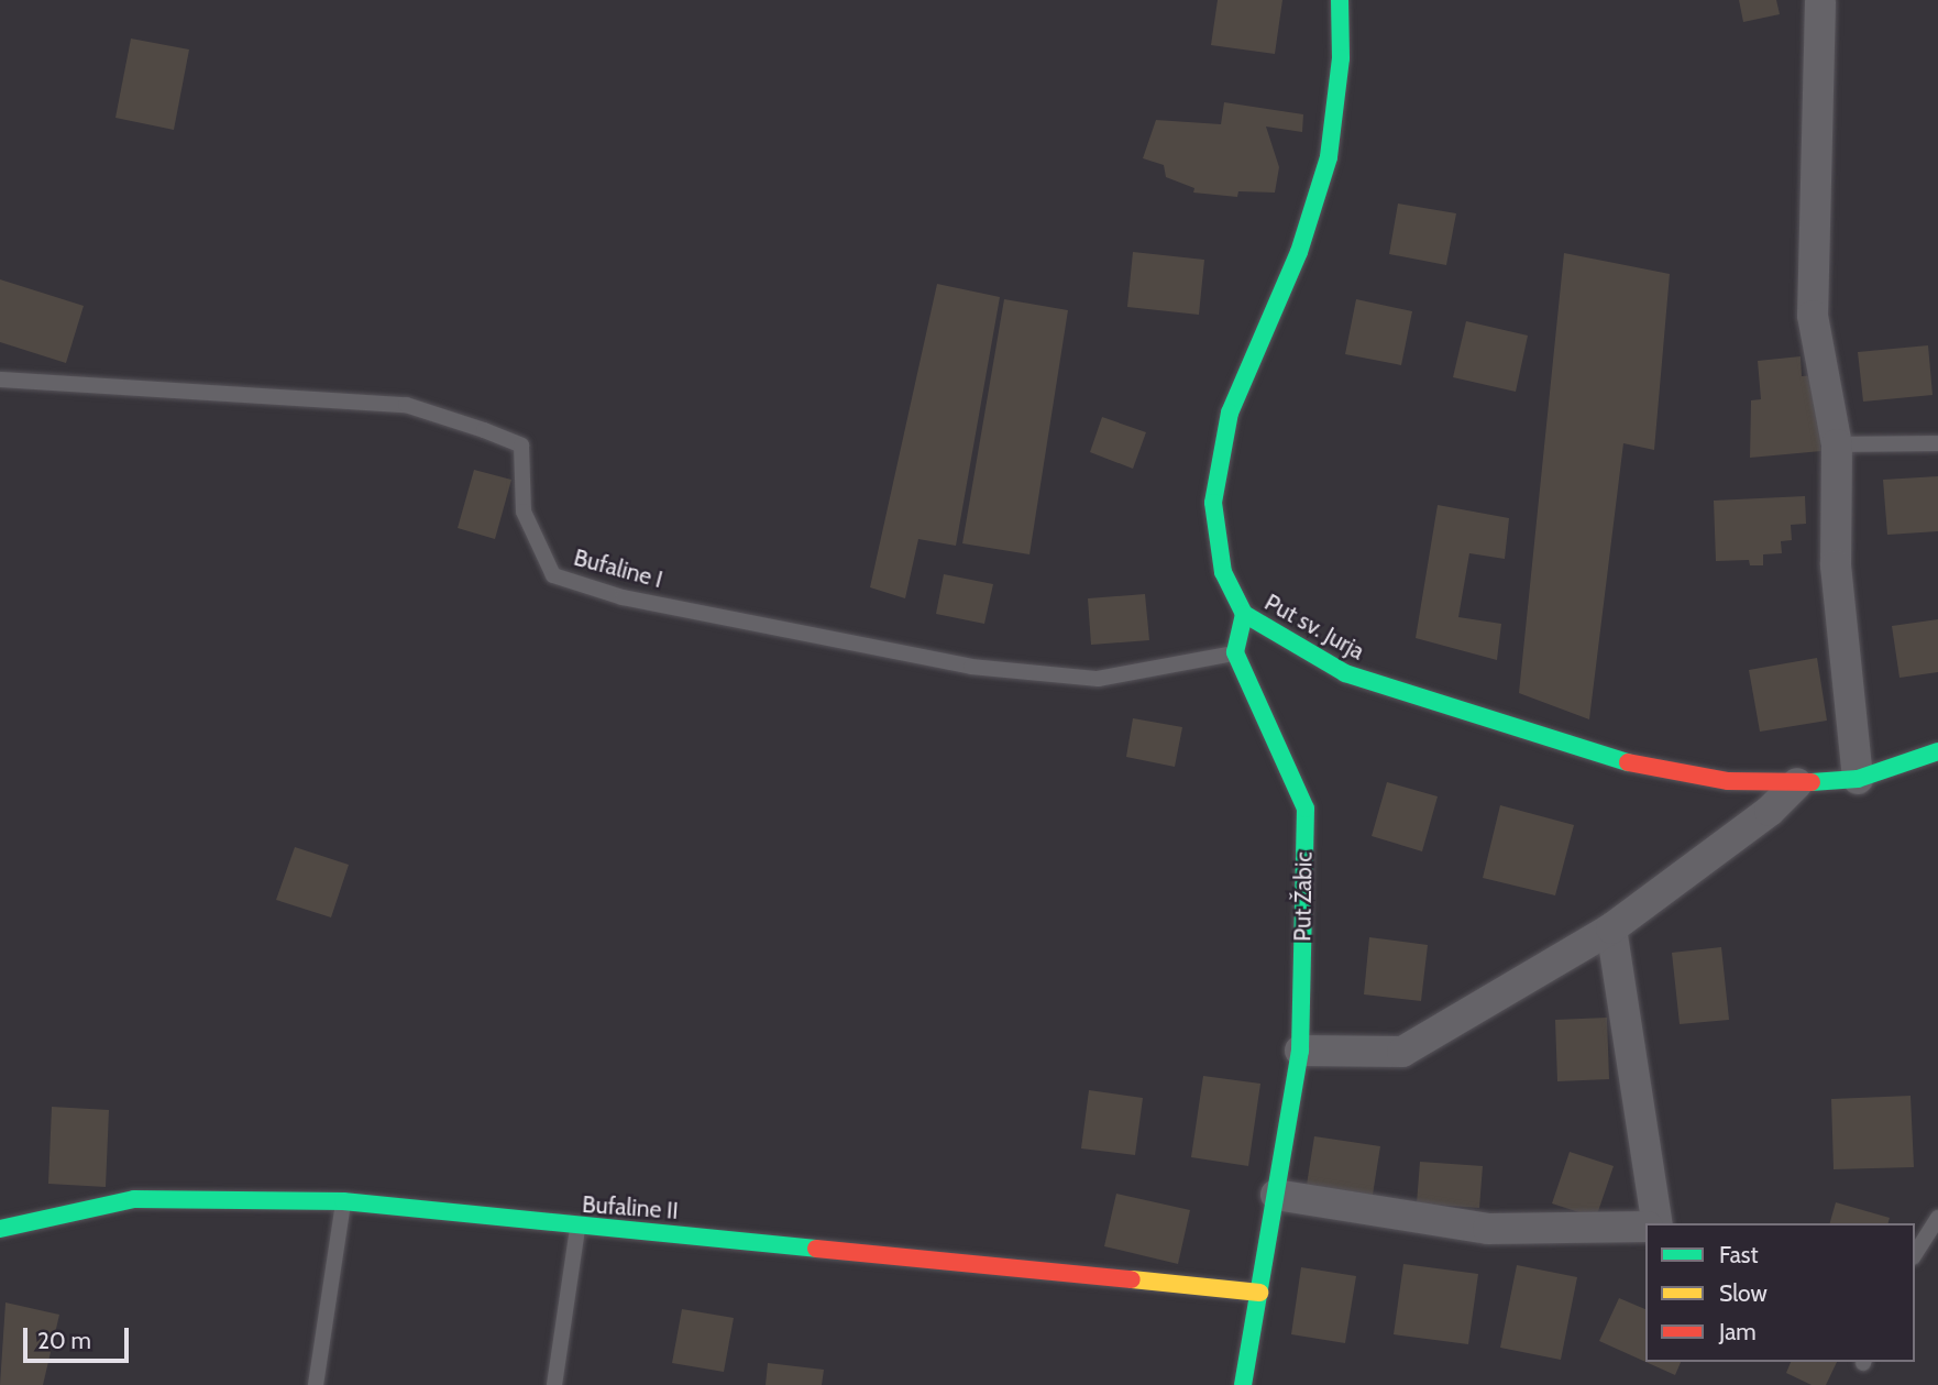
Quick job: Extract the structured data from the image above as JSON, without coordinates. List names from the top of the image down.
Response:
{
  "streets": {
    "street": ["Put sv. Jurja", "Put Žabic", "Bufaline II"],
    "lane": ["Bufaline I"]
  },
  "crossings": [
    ["Bufaline I", "Put Žabic"],
    ["Put Žabic", "Bufaline II"]
  ],
  "legend": ["Fast", "Slow", "Jam"],
  "scale_bar": "20 m"
}
